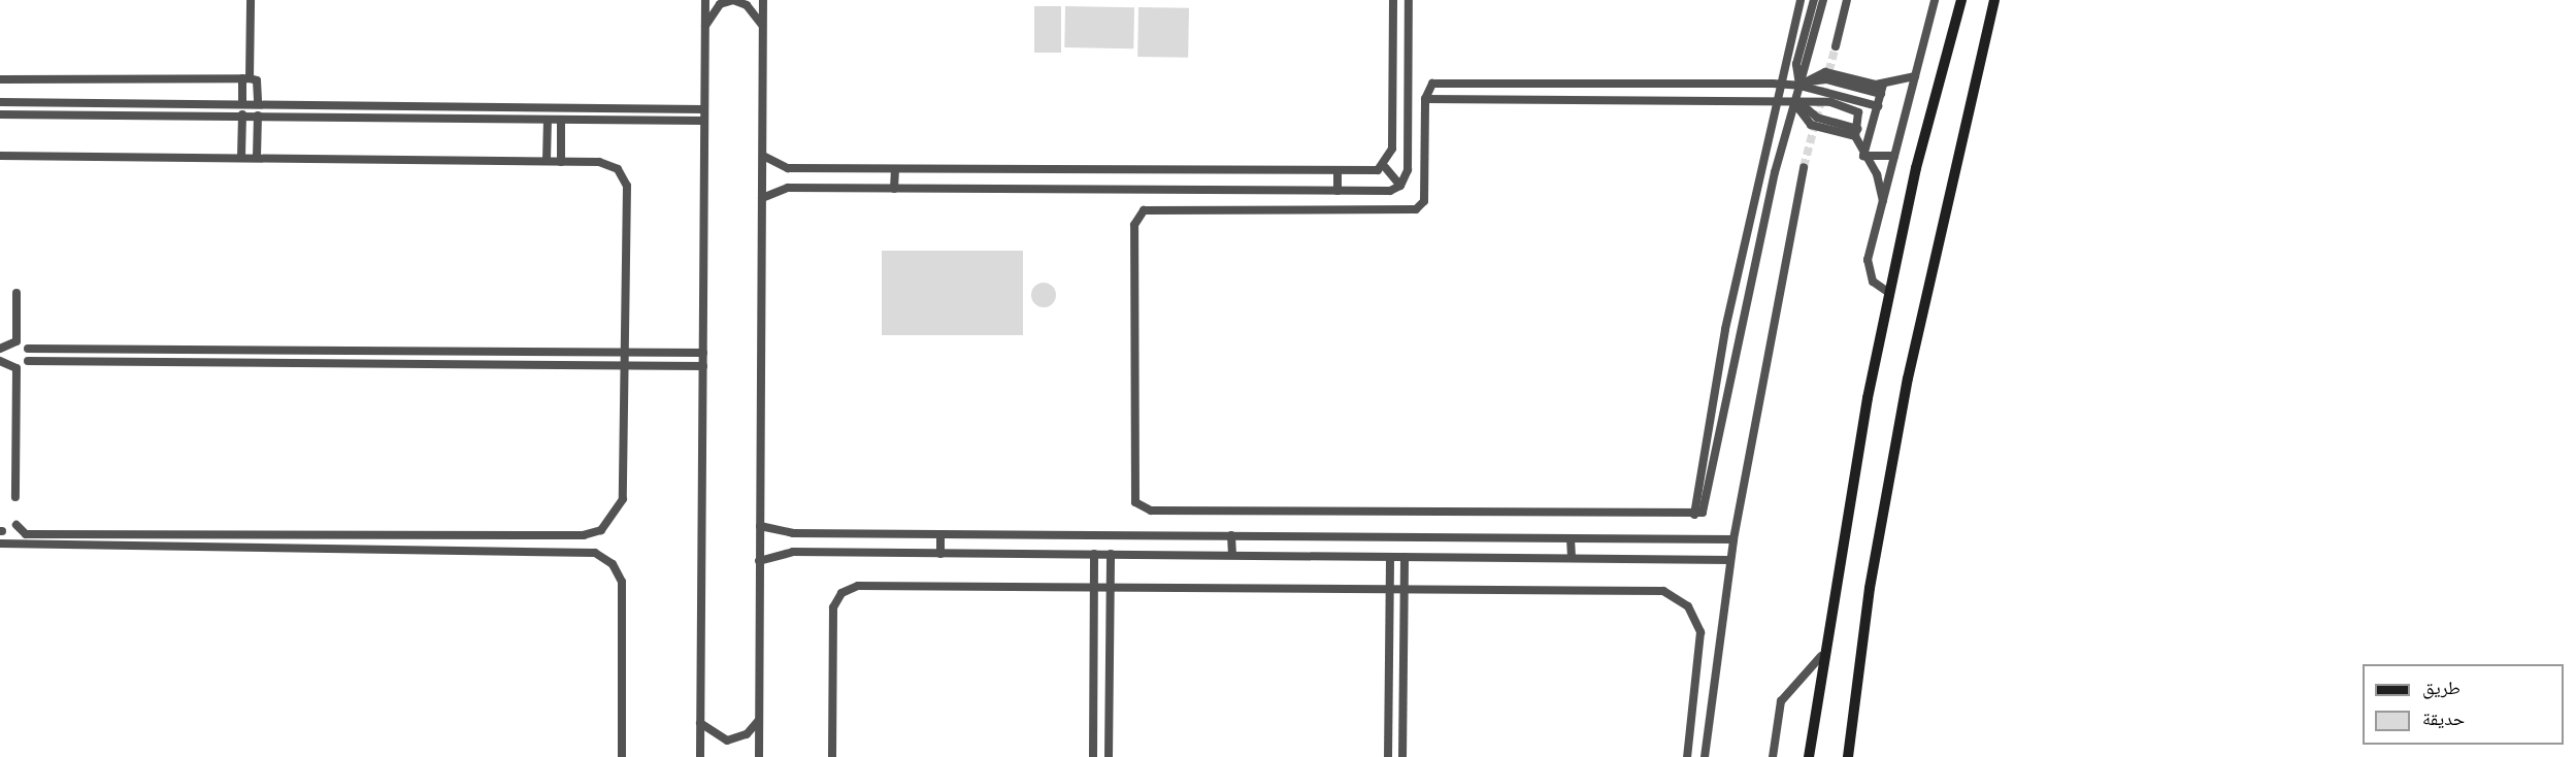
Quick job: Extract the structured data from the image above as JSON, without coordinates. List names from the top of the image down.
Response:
{
  "legend": ["طريق", "حديقة"]
}
